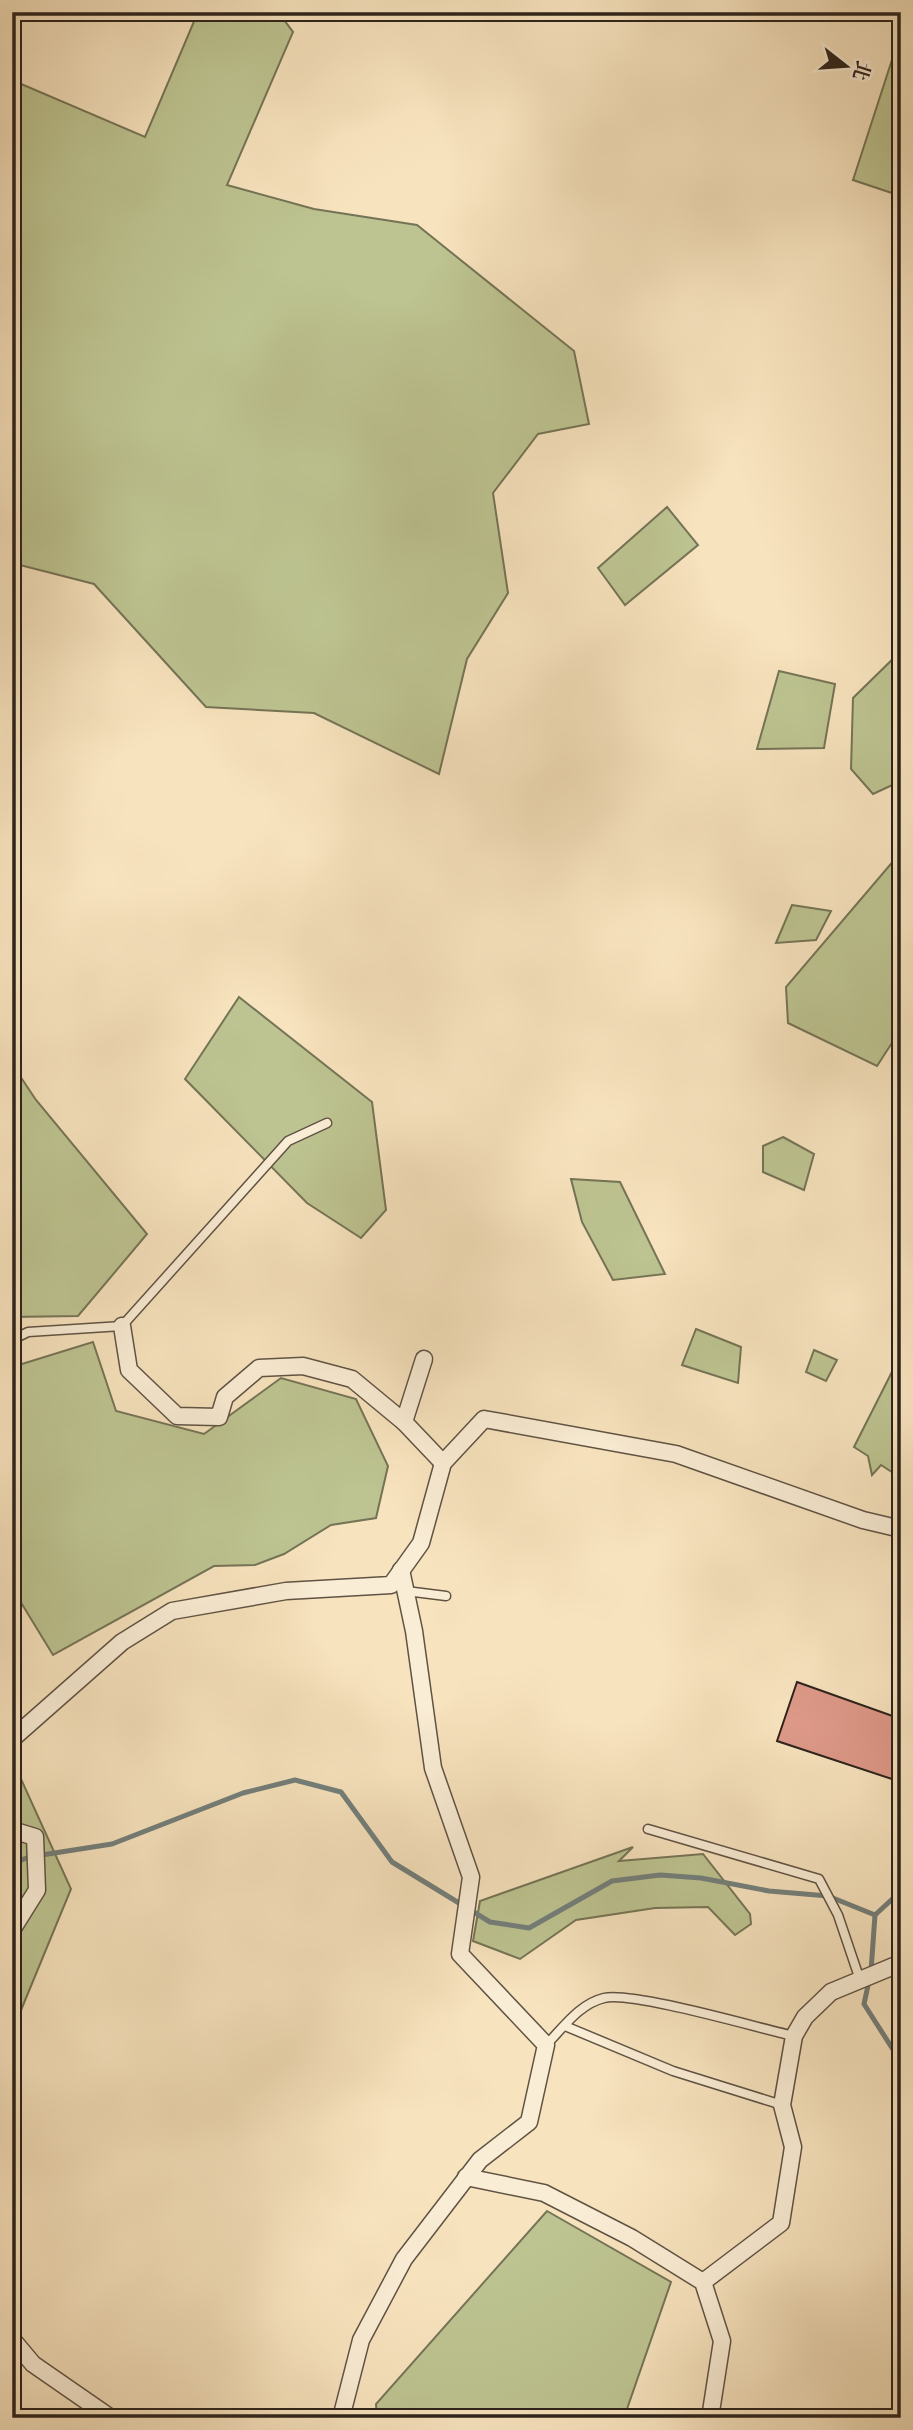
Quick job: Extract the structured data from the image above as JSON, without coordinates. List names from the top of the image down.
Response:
{
  "north": "right"
}
